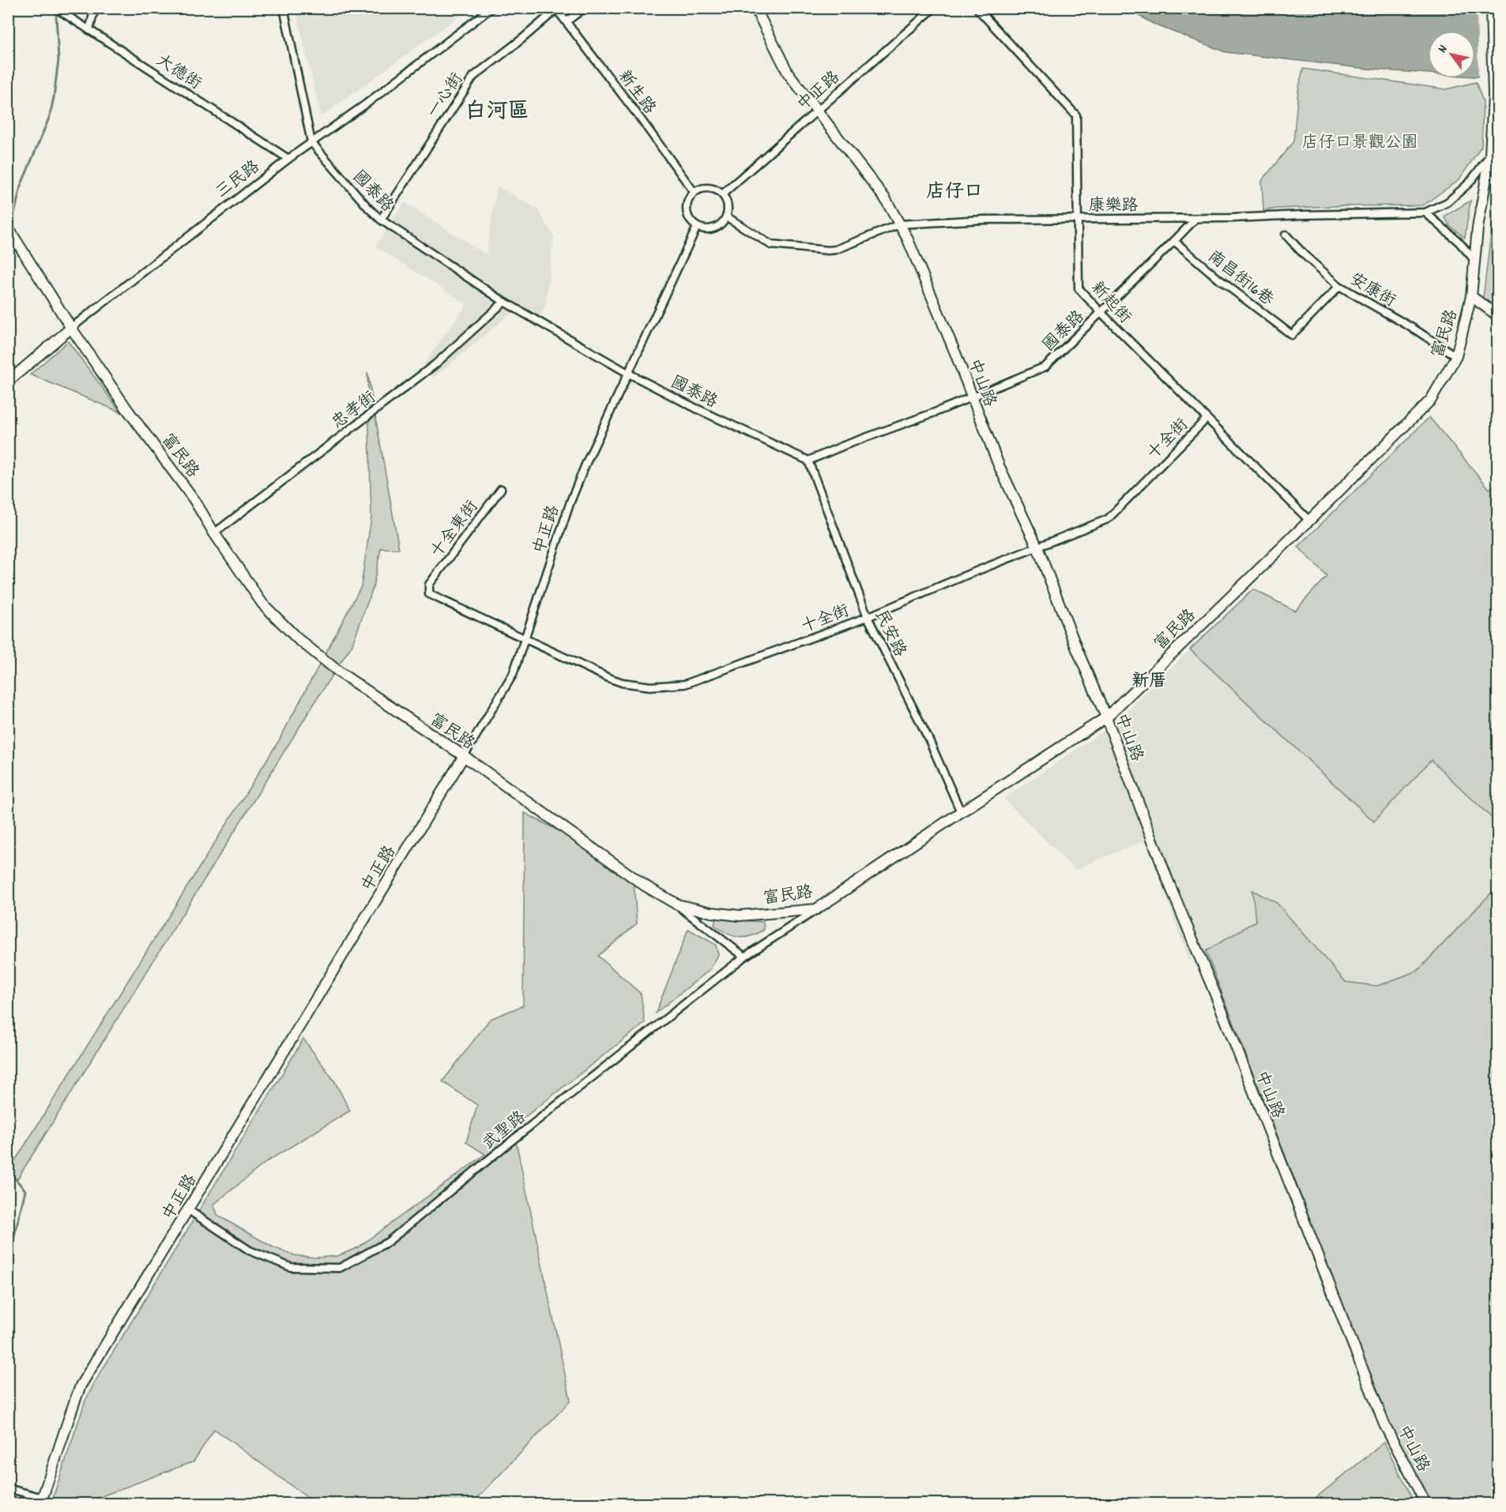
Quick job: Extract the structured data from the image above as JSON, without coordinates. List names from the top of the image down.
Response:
{
  "streets": {
    "main road": [
      "中正路",
      "三民路",
      "富民路",
      "中山路"
    ],
    "street": [
      "大德街",
      "新生路",
      "一心街",
      "國泰路",
      "康樂路",
      "南昌街16巷",
      "安康街",
      "新起街",
      "忠孝街",
      "十全街",
      "十全東街",
      "民安路",
      "武聖路"
    ]
  },
  "crossings": [
    ["大德街", "三民路"],
    ["中正路", "新生路"],
    ["中正路", "國泰路"],
    ["中正路", "康樂路"],
    ["中正路", "富民路"],
    ["中正路", "中山路"],
    ["中正路", "十全街"],
    ["中正路", "武聖路"],
    ["新生路", "一心街"],
    ["新生路", "康樂路"],
    ["一心街", "國泰路"],
    ["三民路", "國泰路"],
    ["三民路", "富民路"],
    ["國泰路", "康樂路"],
    ["國泰路", "南昌街16巷"],
    ["國泰路", "新起街"],
    ["國泰路", "中山路"],
    ["國泰路", "忠孝街"],
    ["國泰路", "民安路"],
    ["康樂路", "新起街"],
    ["康樂路", "富民路"],
    ["康樂路", "中山路"],
    ["南昌街16巷", "安康街"],
    ["安康街", "富民路"],
    ["新起街", "富民路"],
    ["新起街", "十全街"],
    ["富民路", "中山路"],
    ["富民路", "忠孝街"],
    ["富民路", "民安路"],
    ["富民路", "武聖路"],
    ["中山路", "十全街"],
    ["十全街", "十全東街"],
    ["十全街", "民安路"]
  ],
  "districts": ["白河區", "店仔口", "新厝"],
  "parks": ["店仔口景觀公園"],
  "north": "top left"
}
